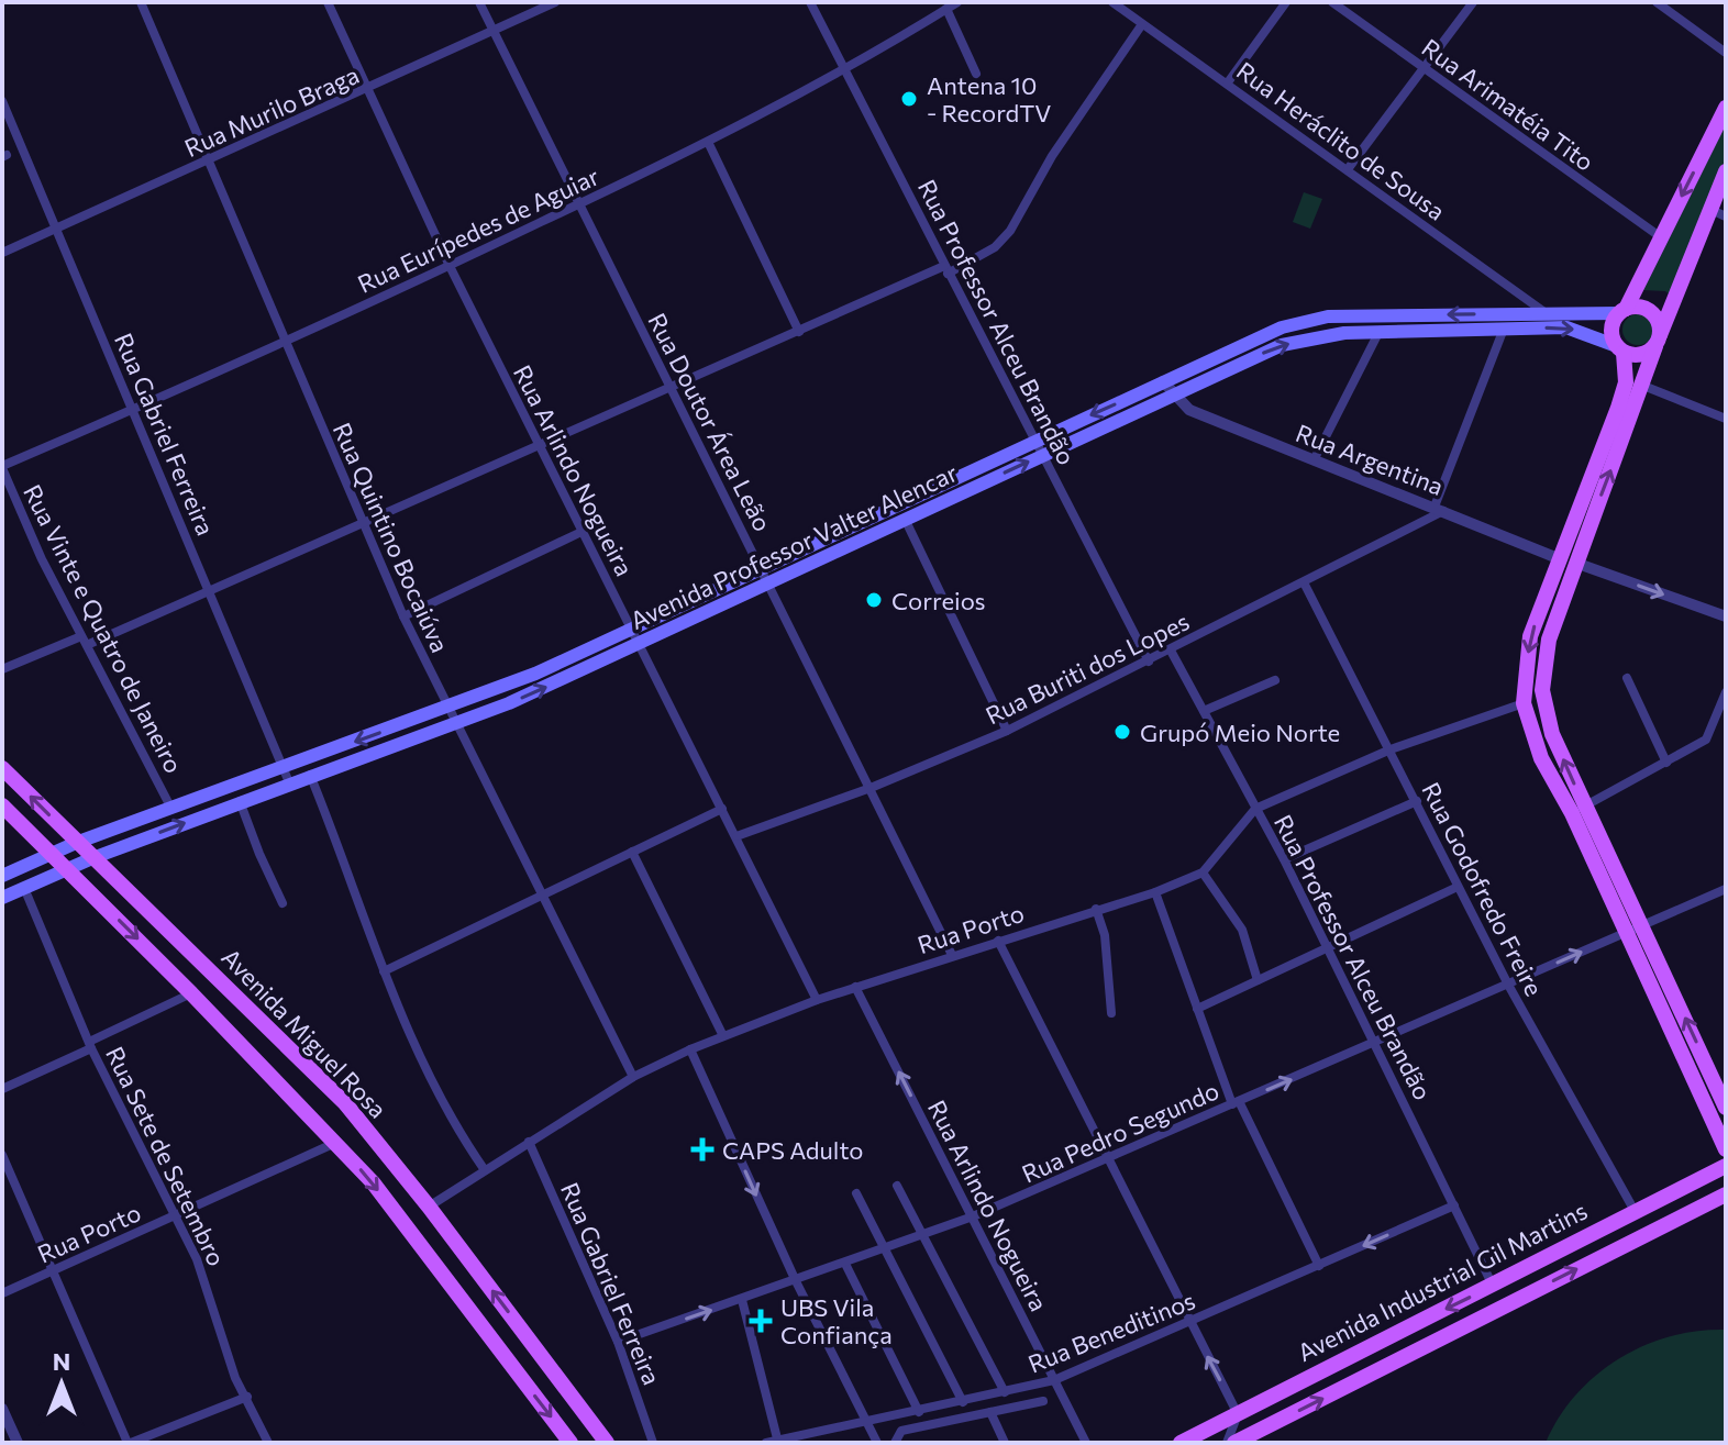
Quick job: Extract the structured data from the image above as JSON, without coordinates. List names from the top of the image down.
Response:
{
  "streets": {
    "main road": ["Avenida Professor Valter Alencar", "Avenida Miguel Rosa", "Avenida Industrial Gil Martins"],
    "street": [
      "Rua Arimatéia Tito",
      "Rua Murilo Braga",
      "Rua Heráclito de Sousa",
      "Rua Eurípedes de Aguiar",
      "Rua Professor Alceu Brandão",
      "Rua Doutor Área Leão",
      "Rua Gabriel Ferreira",
      "Rua Argentina",
      "Rua Arlindo Nogueira",
      "Rua Quintino Bocaiúva",
      "Rua Vinte e Quatro de Janeiro",
      "Rua Buriti dos Lopes",
      "Rua Godofredo Freire",
      "Rua Porto",
      "Rua Pedro Segundo",
      "Rua Sete de Setembro",
      "Rua Beneditinos"
    ]
  },
  "crossings": [
    ["Rua Murilo Braga", "Rua Doutor Área Leão"],
    ["Rua Murilo Braga", "Rua Gabriel Ferreira"],
    ["Rua Murilo Braga", "Rua Arlindo Nogueira"],
    ["Rua Murilo Braga", "Rua Quintino Bocaiúva"],
    ["Rua Heráclito de Sousa", "Avenida Professor Valter Alencar"],
    ["Rua Eurípedes de Aguiar", "Rua Professor Alceu Brandão"],
    ["Rua Eurípedes de Aguiar", "Rua Doutor Área Leão"],
    ["Rua Eurípedes de Aguiar", "Rua Gabriel Ferreira"],
    ["Rua Eurípedes de Aguiar", "Rua Arlindo Nogueira"],
    ["Rua Eurípedes de Aguiar", "Rua Quintino Bocaiúva"],
    ["Rua Eurípedes de Aguiar", "Rua Vinte e Quatro de Janeiro"],
    ["Rua Professor Alceu Brandão", "Avenida Professor Valter Alencar"],
    ["Rua Professor Alceu Brandão", "Rua Buriti dos Lopes"],
    ["Rua Professor Alceu Brandão", "Rua Porto"],
    ["Rua Professor Alceu Brandão", "Rua Pedro Segundo"],
    ["Rua Professor Alceu Brandão", "Avenida Industrial Gil Martins"],
    ["Rua Professor Alceu Brandão", "Rua Beneditinos"],
    ["Rua Doutor Área Leão", "Avenida Professor Valter Alencar"],
    ["Rua Doutor Área Leão", "Rua Buriti dos Lopes"],
    ["Rua Doutor Área Leão", "Rua Porto"],
    ["Rua Gabriel Ferreira", "Avenida Professor Valter Alencar"],
    ["Rua Gabriel Ferreira", "Rua Porto"],
    ["Rua Gabriel Ferreira", "Rua Pedro Segundo"],
    ["Rua Argentina", "Avenida Professor Valter Alencar"],
    ["Rua Argentina", "Rua Buriti dos Lopes"],
    ["Rua Arlindo Nogueira", "Avenida Professor Valter Alencar"],
    ["Rua Arlindo Nogueira", "Rua Buriti dos Lopes"],
    ["Rua Arlindo Nogueira", "Rua Porto"],
    ["Rua Arlindo Nogueira", "Rua Pedro Segundo"],
    ["Rua Arlindo Nogueira", "Rua Beneditinos"],
    ["Rua Quintino Bocaiúva", "Avenida Professor Valter Alencar"],
    ["Rua Quintino Bocaiúva", "Rua Porto"],
    ["Avenida Professor Valter Alencar", "Rua Vinte e Quatro de Janeiro"],
    ["Avenida Professor Valter Alencar", "Avenida Miguel Rosa"],
    ["Avenida Professor Valter Alencar", "Rua Sete de Setembro"],
    ["Rua Buriti dos Lopes", "Rua Godofredo Freire"],
    ["Rua Godofredo Freire", "Rua Porto"],
    ["Rua Godofredo Freire", "Rua Pedro Segundo"],
    ["Rua Godofredo Freire", "Avenida Industrial Gil Martins"],
    ["Rua Porto", "Avenida Miguel Rosa"],
    ["Rua Porto", "Rua Sete de Setembro"]
  ],
  "places": {
    "other": ["Antena 10 - RecordTV", "Correios", "Gruṕo Meio Norte"],
    "health": ["CAPS Adulto", "UBS Vila Confiança"]
  },
  "north": "top"
}
